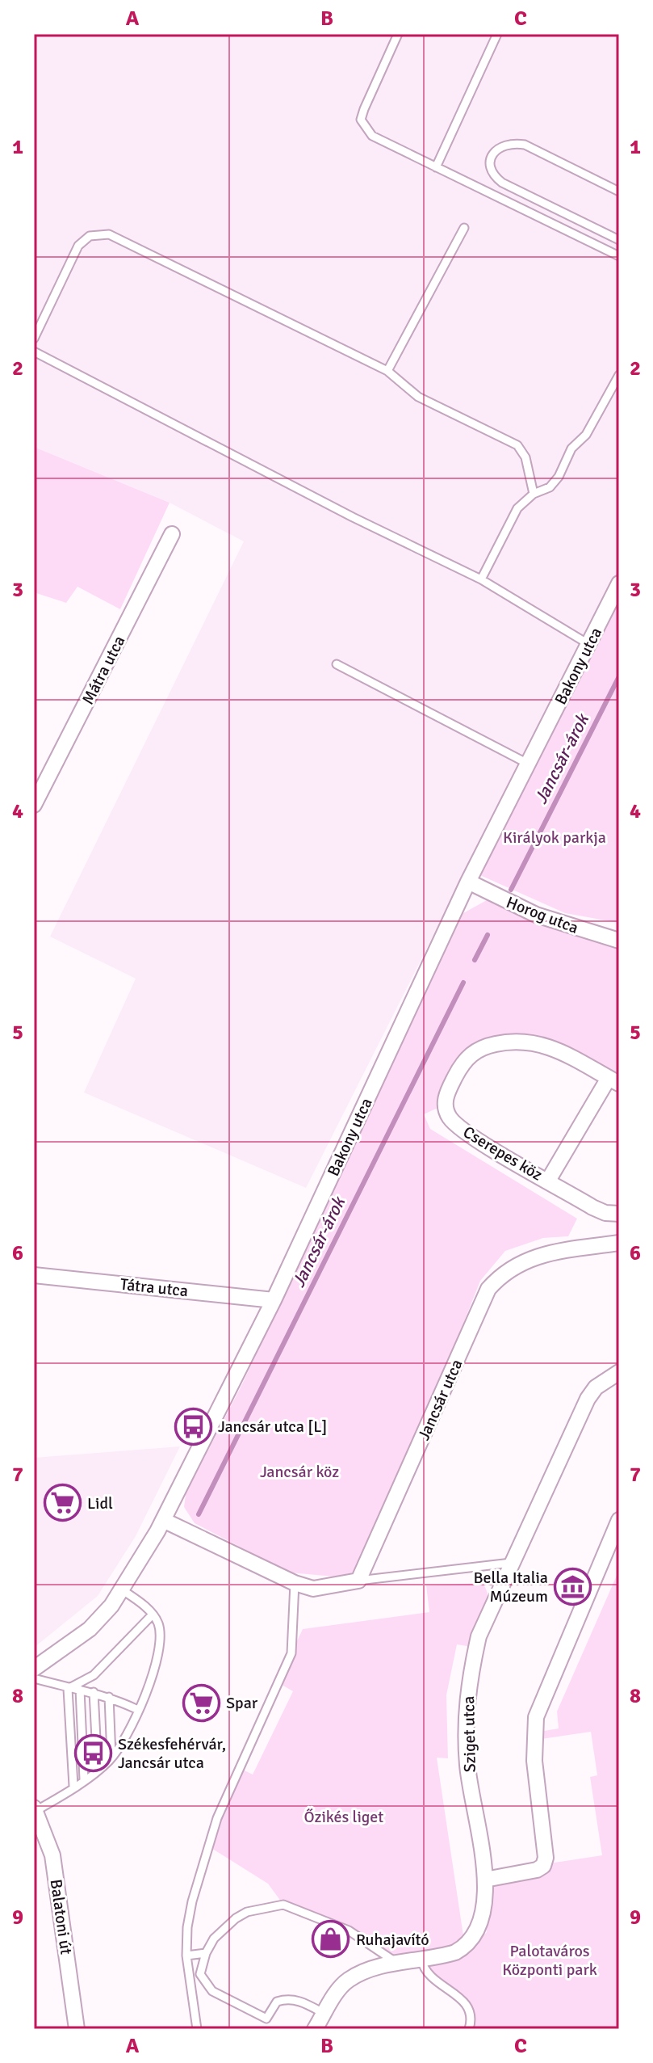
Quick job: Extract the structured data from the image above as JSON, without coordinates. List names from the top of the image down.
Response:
{
  "streets": {
    "street": [
      "Bakony utca",
      "Mátra utca",
      "Horog utca",
      "Cserepes köz",
      "Tátra utca",
      "Jancsár utca",
      "Sziget utca",
      "Balatoni út"
    ]
  },
  "crossings": [
    ["Bakony utca", "Horog utca"],
    ["Bakony utca", "Tátra utca"]
  ],
  "water": ["Jancsár-árok"],
  "parks": [
    "Királyok parkja",
    "Jancsár köz",
    "Őzikés liget",
    "Palotaváros Központi park"
  ],
  "places": {
    "bus stop": ["Jancsár utca [L]", "Székesfehérvár, Jancsár utca"],
    "supermarket": ["Lidl", "Spar"],
    "museum": ["Bella Italia Múzeum"],
    "shop": ["Ruhajavító"]
  },
  "grid": {
    "columns": ["A", "B", "C"],
    "rows": [
      "1",
      "2",
      "3",
      "4",
      "5",
      "6",
      "7",
      "8",
      "9"
    ]
  }
}
